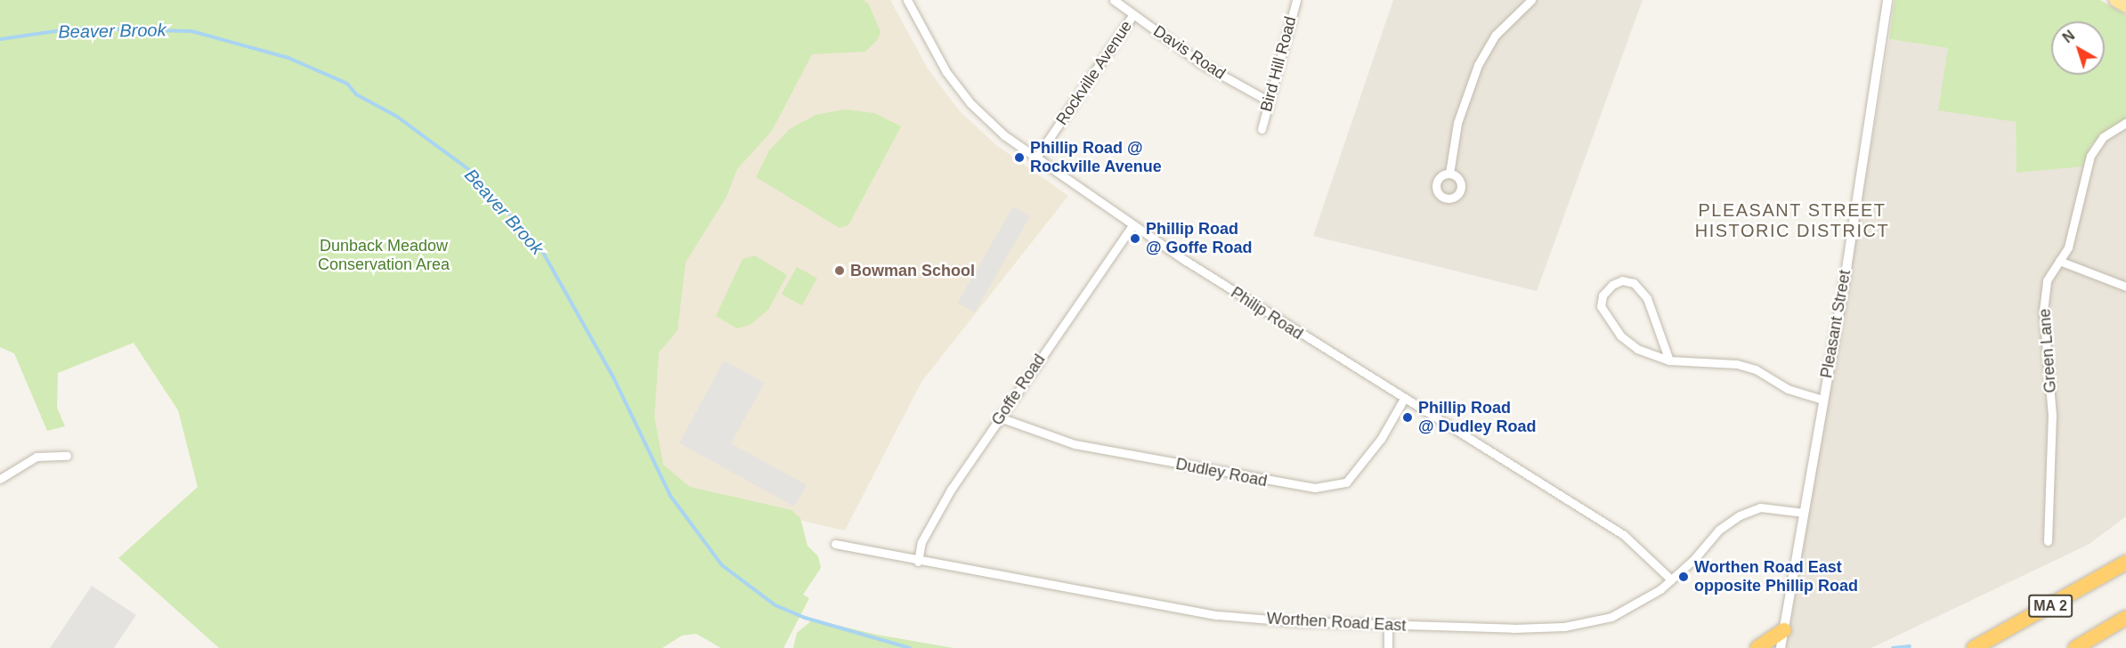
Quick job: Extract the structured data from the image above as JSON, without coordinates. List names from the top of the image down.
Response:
{
  "streets": {
    "highway": ["MA 2"],
    "street": [
      "Davis Road",
      "Bird Hill Road",
      "Rockville Avenue",
      "Philip Road",
      "Pleasant Street",
      "Green Lane",
      "Goffe Road",
      "Dudley Road",
      "Worthen Road East"
    ]
  },
  "crossings": [
    ["Davis Road", "Bird Hill Road"],
    ["Davis Road", "Rockville Avenue"],
    ["Rockville Avenue", "Philip Road"],
    ["Philip Road", "Goffe Road"],
    ["Philip Road", "Dudley Road"],
    ["Philip Road", "Worthen Road East"],
    ["Pleasant Street", "Worthen Road East"],
    ["Goffe Road", "Dudley Road"],
    ["Goffe Road", "Worthen Road East"]
  ],
  "districts": ["PLEASANT STREET HISTORIC DISTRICT"],
  "water": ["Beaver Brook"],
  "parks": ["Dunback Meadow Conservation Area"],
  "places": [
    "Phillip Road @ Rockville Avenue",
    "Phillip Road @ Goffe Road",
    "Bowman School",
    "Phillip Road @ Dudley Road",
    "Worthen Road East opposite Phillip Road"
  ],
  "north": "top left"
}
